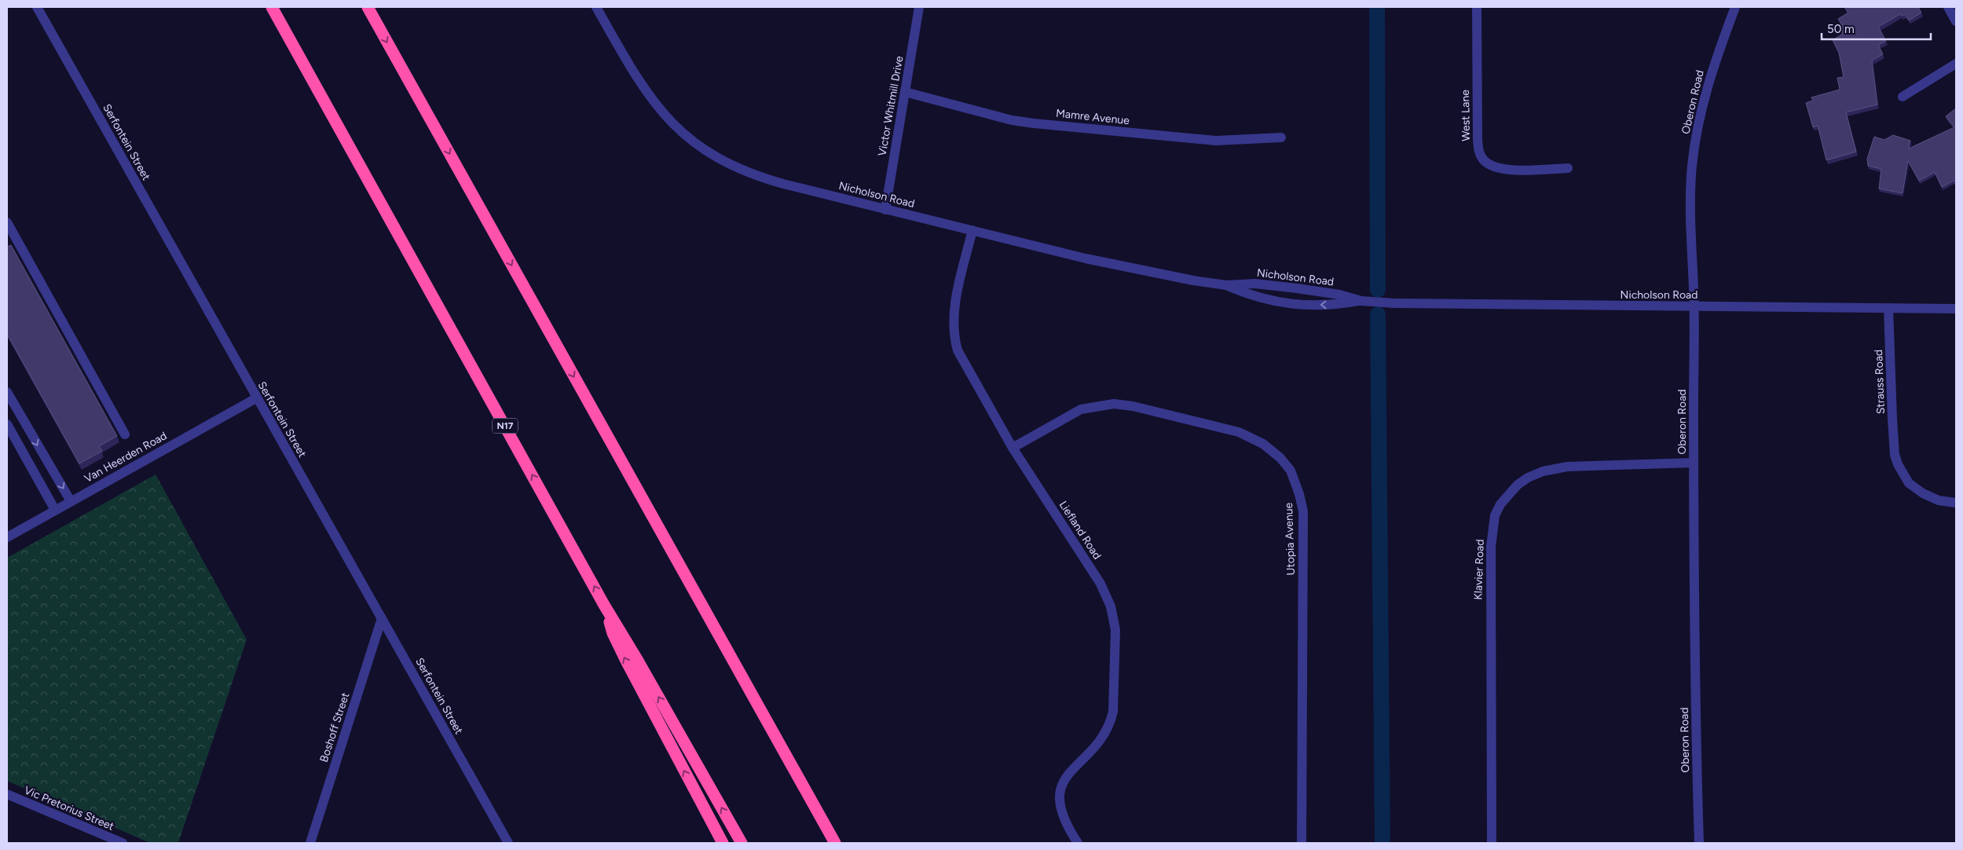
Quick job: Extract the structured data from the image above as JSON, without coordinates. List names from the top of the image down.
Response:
{
  "streets": {
    "highway": ["N17"],
    "street": [
      "Oberon Road",
      "Victor Whitmill Drive",
      "West Lane",
      "Mamre Avenue",
      "Serfontein Street",
      "Nicholson Road",
      "Strauss Road",
      "Van Heerden Road",
      "Liefland Road",
      "Utopia Avenue",
      "Klavier Road",
      "Boshoff Street",
      "Vic Pretorius Street"
    ]
  },
  "crossings": [
    ["Oberon Road", "Nicholson Road"],
    ["Oberon Road", "Klavier Road"],
    ["Victor Whitmill Drive", "Mamre Avenue"],
    ["Victor Whitmill Drive", "Nicholson Road"],
    ["Serfontein Street", "Van Heerden Road"],
    ["Serfontein Street", "Boshoff Street"],
    ["Nicholson Road", "Strauss Road"],
    ["Nicholson Road", "Liefland Road"],
    ["Liefland Road", "Utopia Avenue"]
  ],
  "scale_bar": "50 m"
}
